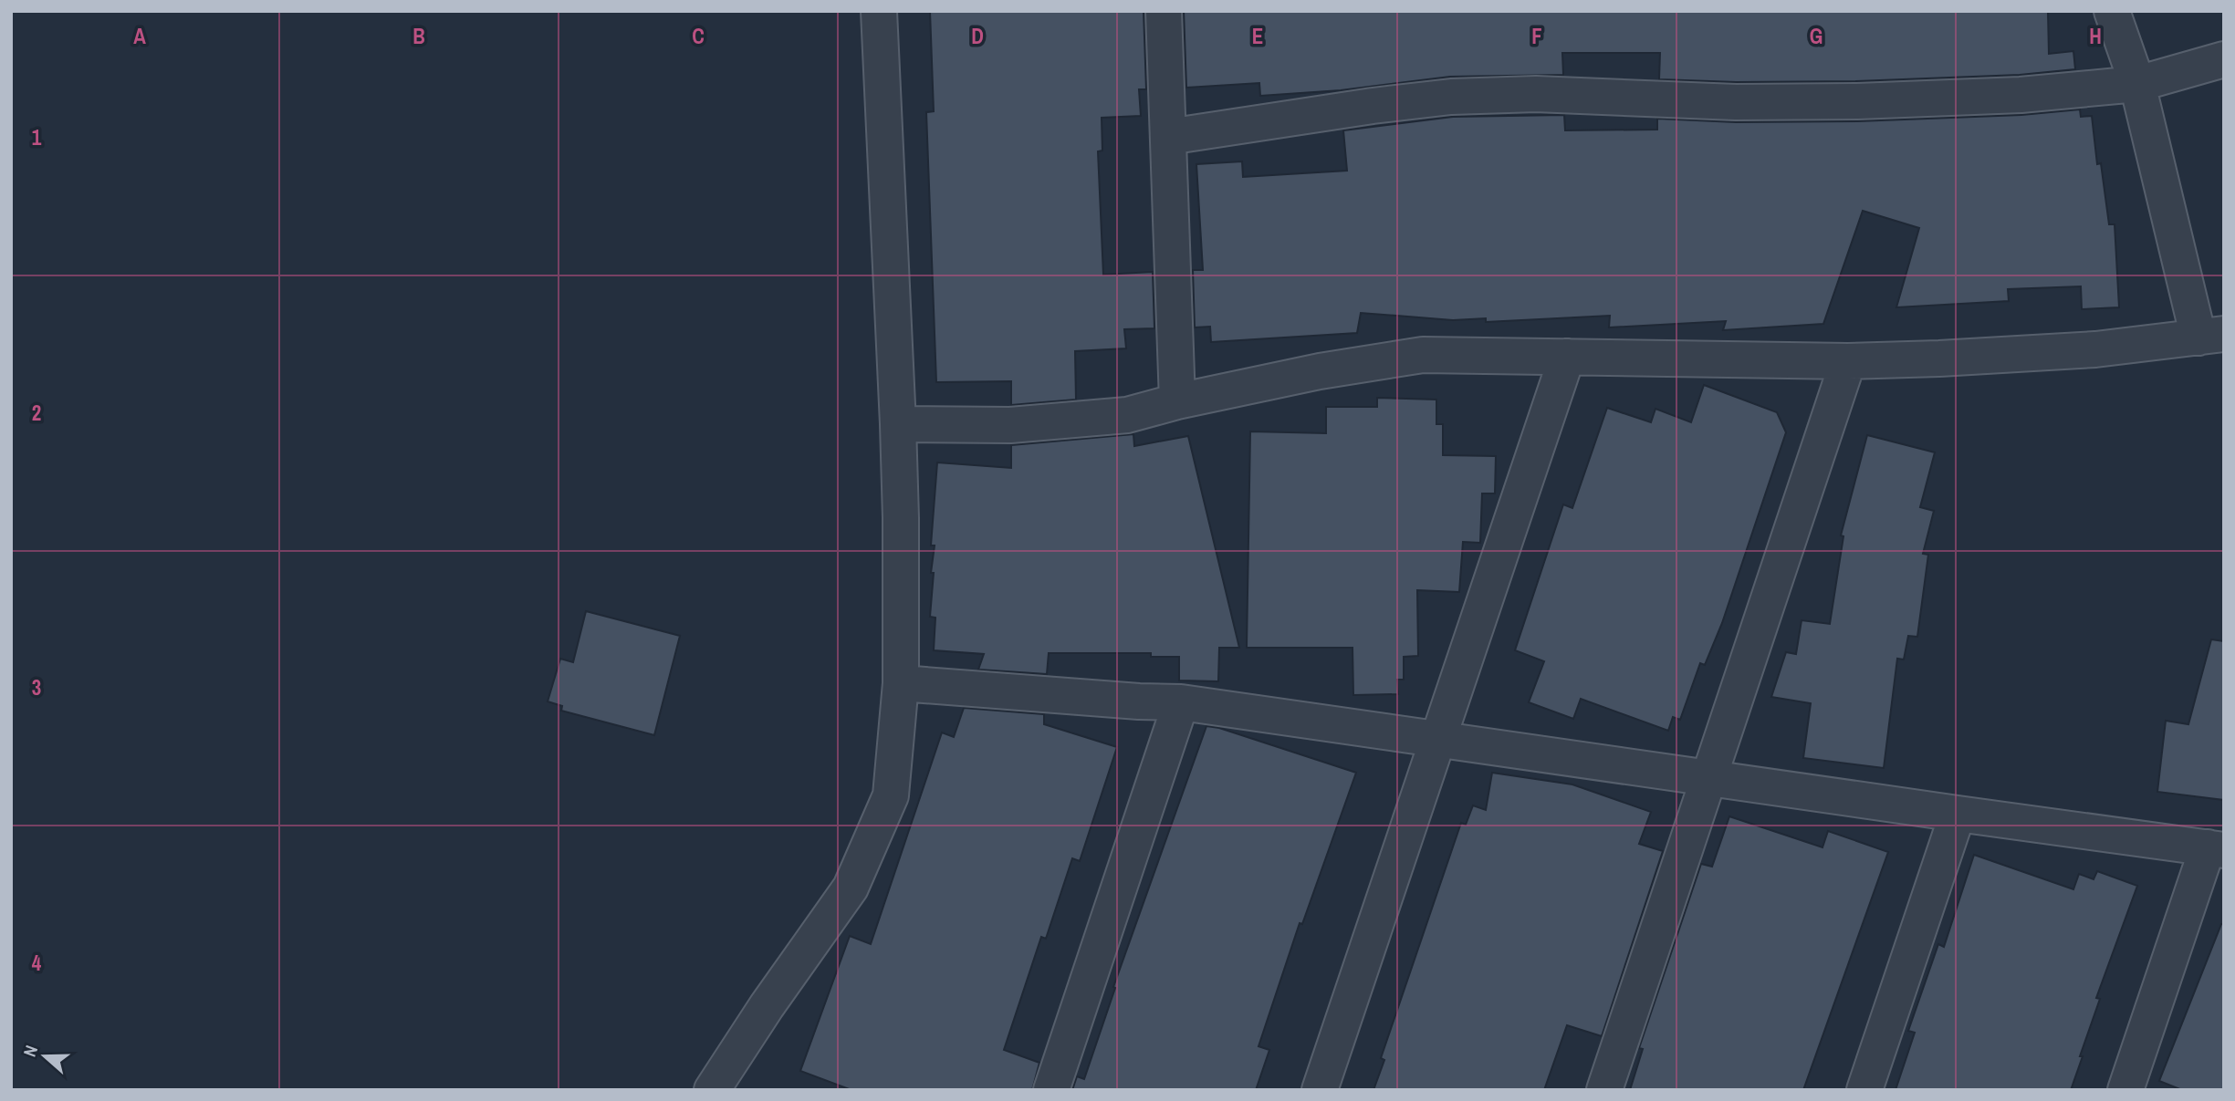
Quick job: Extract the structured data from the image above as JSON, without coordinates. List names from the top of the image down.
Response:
{
  "north": "left",
  "grid": {
    "columns": [
      "A",
      "B",
      "C",
      "D",
      "E",
      "F",
      "G",
      "H"
    ],
    "rows": [
      "1",
      "2",
      "3",
      "4"
    ]
  }
}
